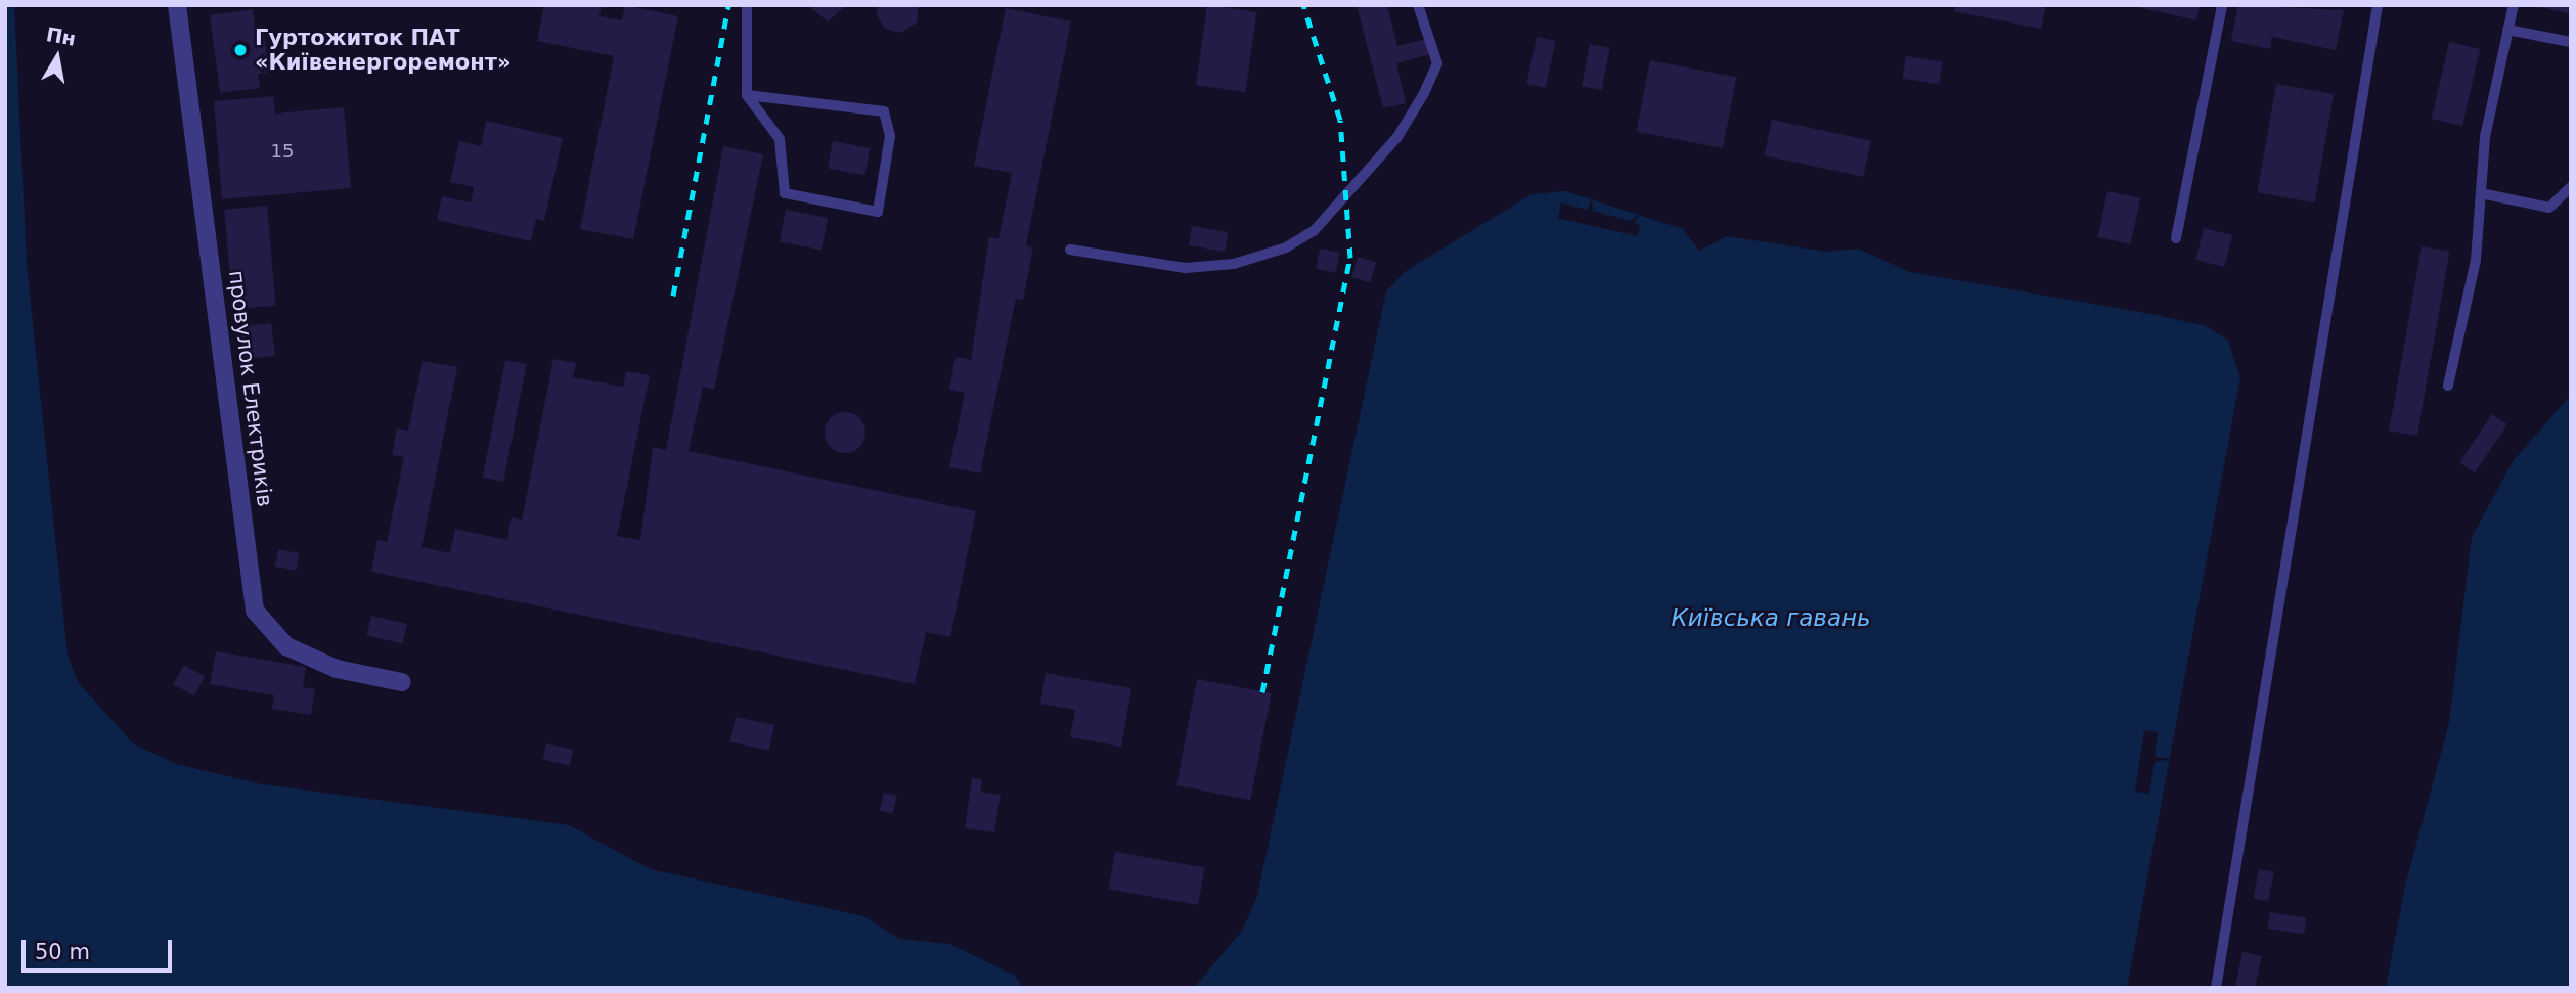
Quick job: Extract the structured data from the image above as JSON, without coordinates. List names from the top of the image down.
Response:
{
  "streets": {
    "street": ["провулок Електриків"]
  },
  "water": ["Київська гавань"],
  "places": ["Гуртожиток ПАТ «Київенергоремонт»"],
  "house_numbers": ["15"],
  "scale_bar": "50 m",
  "north": "top"
}
